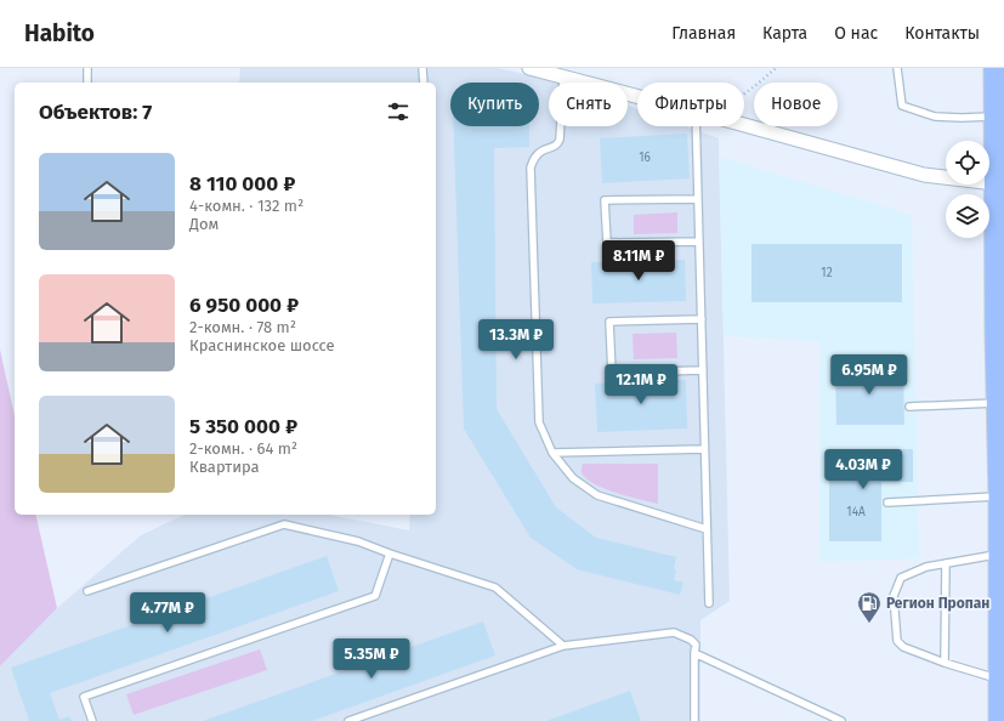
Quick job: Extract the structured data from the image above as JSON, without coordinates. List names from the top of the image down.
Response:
{
  "places": {
    "fuel station": ["Регион Пропан"]
  },
  "house_numbers": ["16", "12", "14А"],
  "page": {
    "header": "Habito",
    "nav": [
      "Главная",
      "Карта",
      "О нас",
      "Контакты"
    ],
    "chip": [
      "Купить",
      "Снять",
      "Фильтры",
      "Новое"
    ],
    "heading": "Объектов: 7",
    "list": [
      {
        "name": "8 110 000 ₽",
        "note": "4-комн. · 132 m² · Дом"
      },
      {
        "name": "6 950 000 ₽",
        "note": "2-комн. · 78 m² · Краснинское шоссе"
      },
      {
        "name": "5 350 000 ₽",
        "note": "2-комн. · 64 m² · Квартира"
      }
    ],
    "price": [
      "8.11M ₽",
      "13.3M ₽",
      "6.95M ₽",
      "12.1M ₽",
      "4.03M ₽",
      "4.77M ₽",
      "5.35M ₽"
    ]
  }
}
